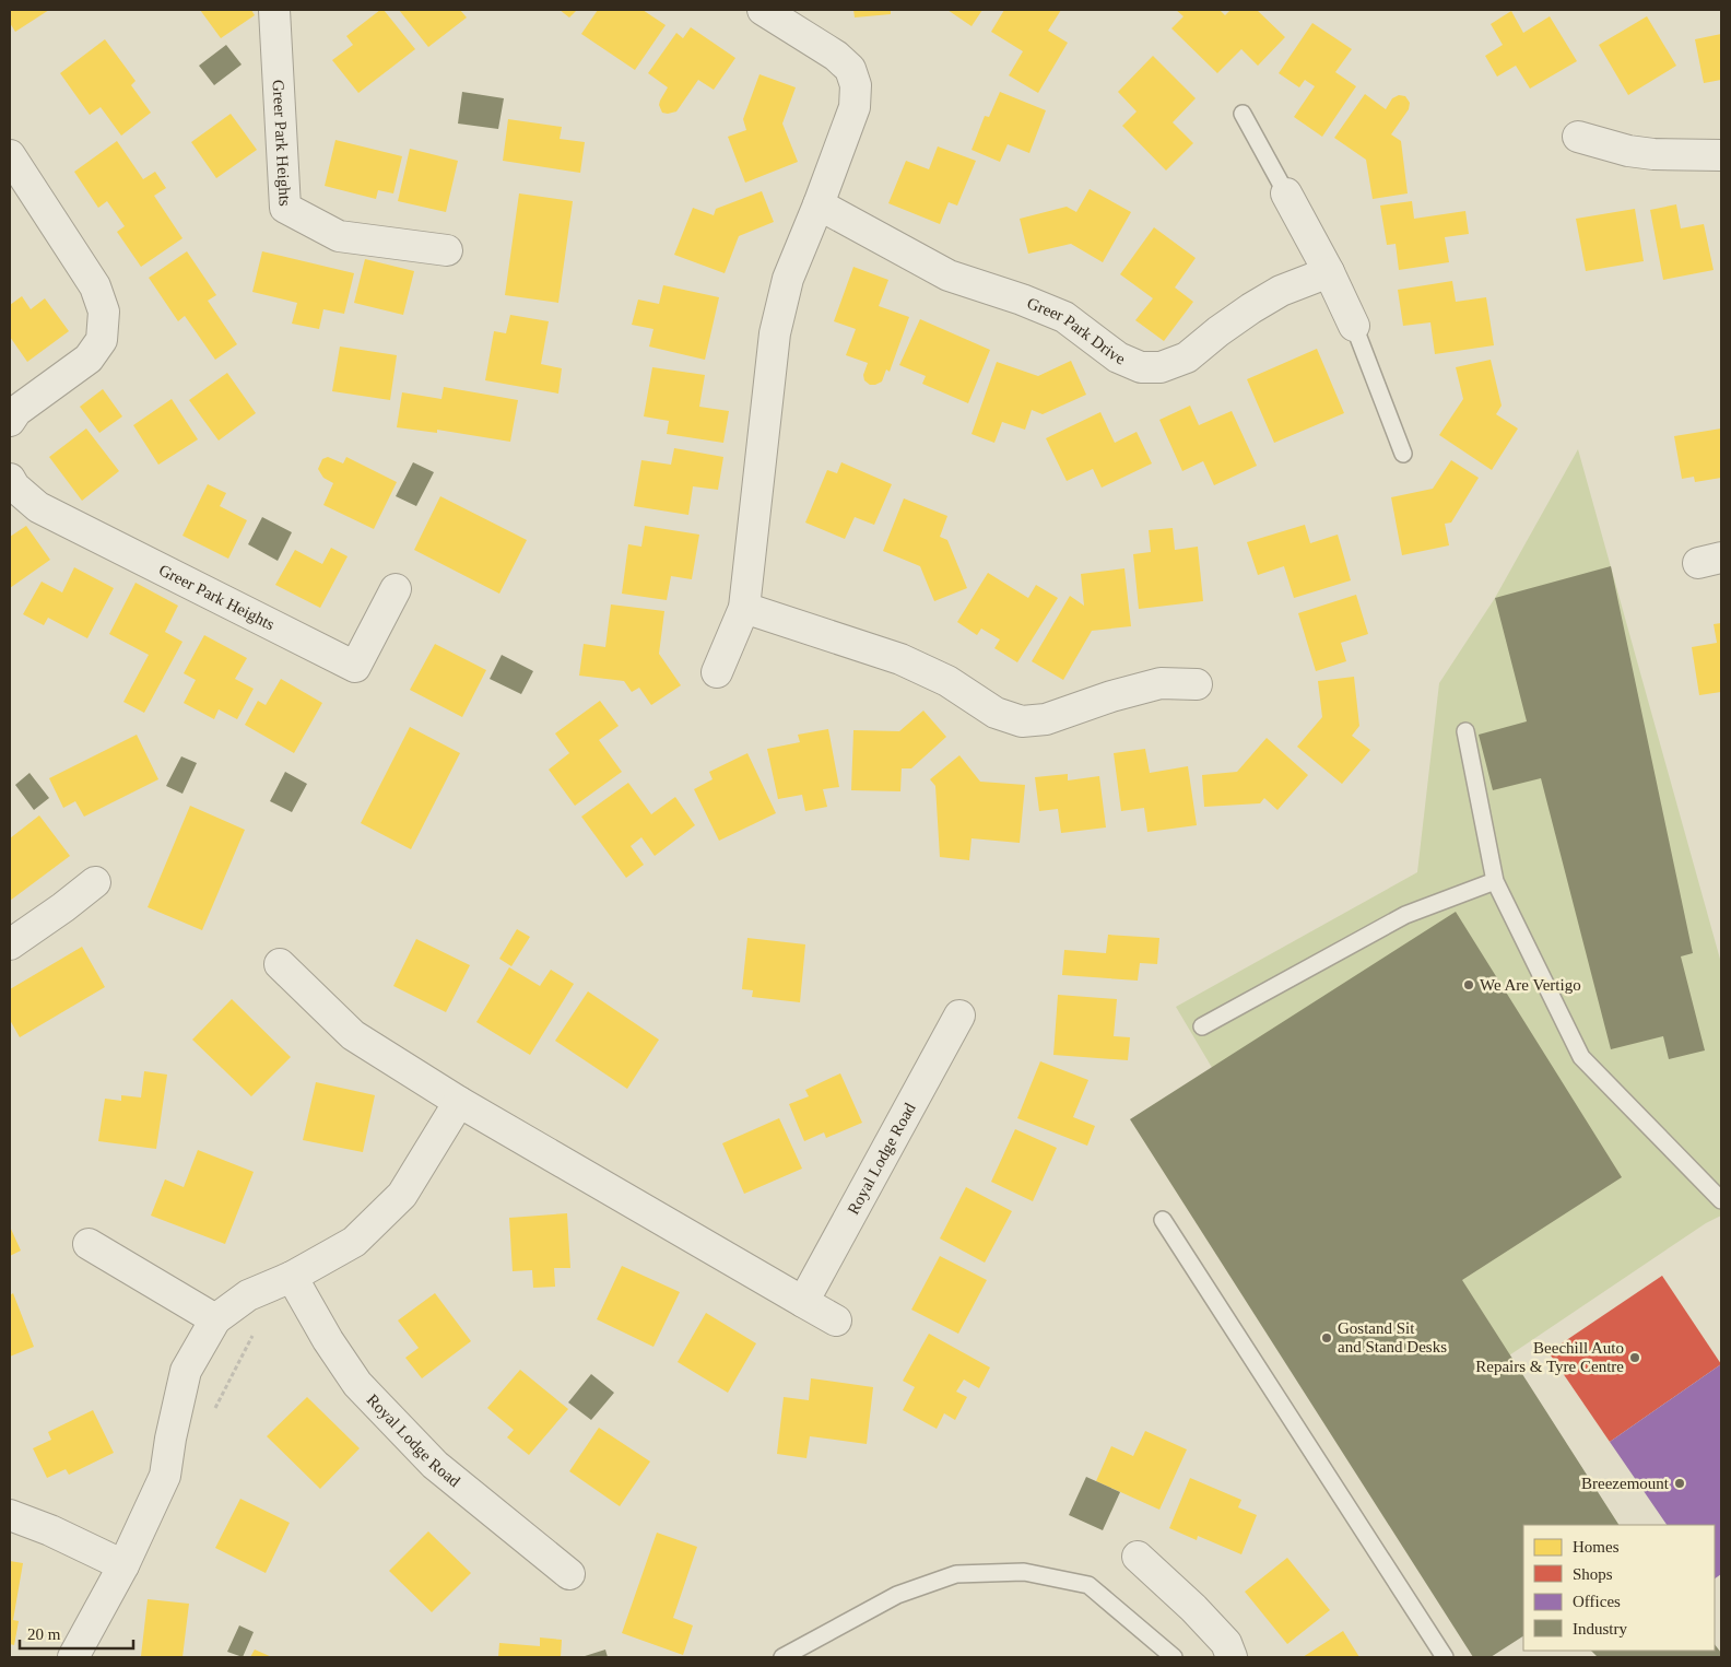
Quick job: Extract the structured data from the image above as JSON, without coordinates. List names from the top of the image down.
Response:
{
  "streets": {
    "street": ["Greer Park Heights", "Greer Park Drive", "Royal Lodge Road"]
  },
  "places": [
    "We Are Vertigo",
    "Gostand Sit and Stand Desks",
    "Beechill Auto Repairs & Tyre Centre",
    "Breezemount"
  ],
  "legend": [
    "Homes",
    "Shops",
    "Offices",
    "Industry"
  ],
  "scale_bar": "20 m"
}
